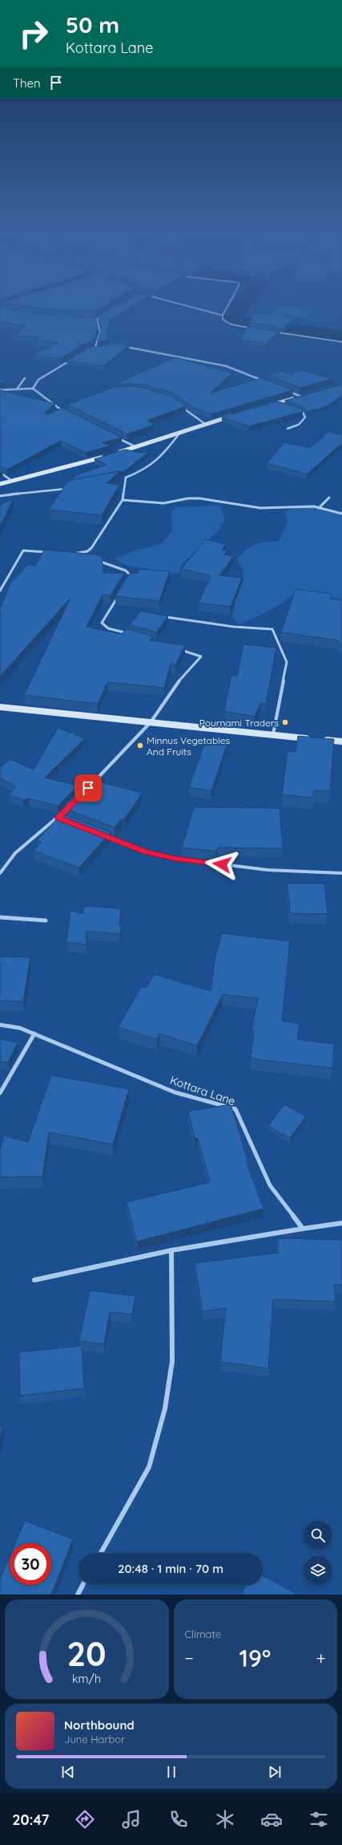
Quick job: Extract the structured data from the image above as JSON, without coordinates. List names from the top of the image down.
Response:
{
  "streets": {
    "street": ["Kottara Lane"]
  },
  "places": ["Pournami Traders", "Minnus Vegetables And Fruits"],
  "page": {
    "turn": ["50 m", "Kottara Lane"],
    "then": "Then",
    "limit": "30",
    "trip": "20:48 · 1 min · 70 m",
    "tile": "Climate",
    "heat": ["−", "19°", "+"],
    "song": ["Northbound", "June Harbor"],
    "tabs": "20:47",
    "gauge": ["20", "km/h"]
  }
}
